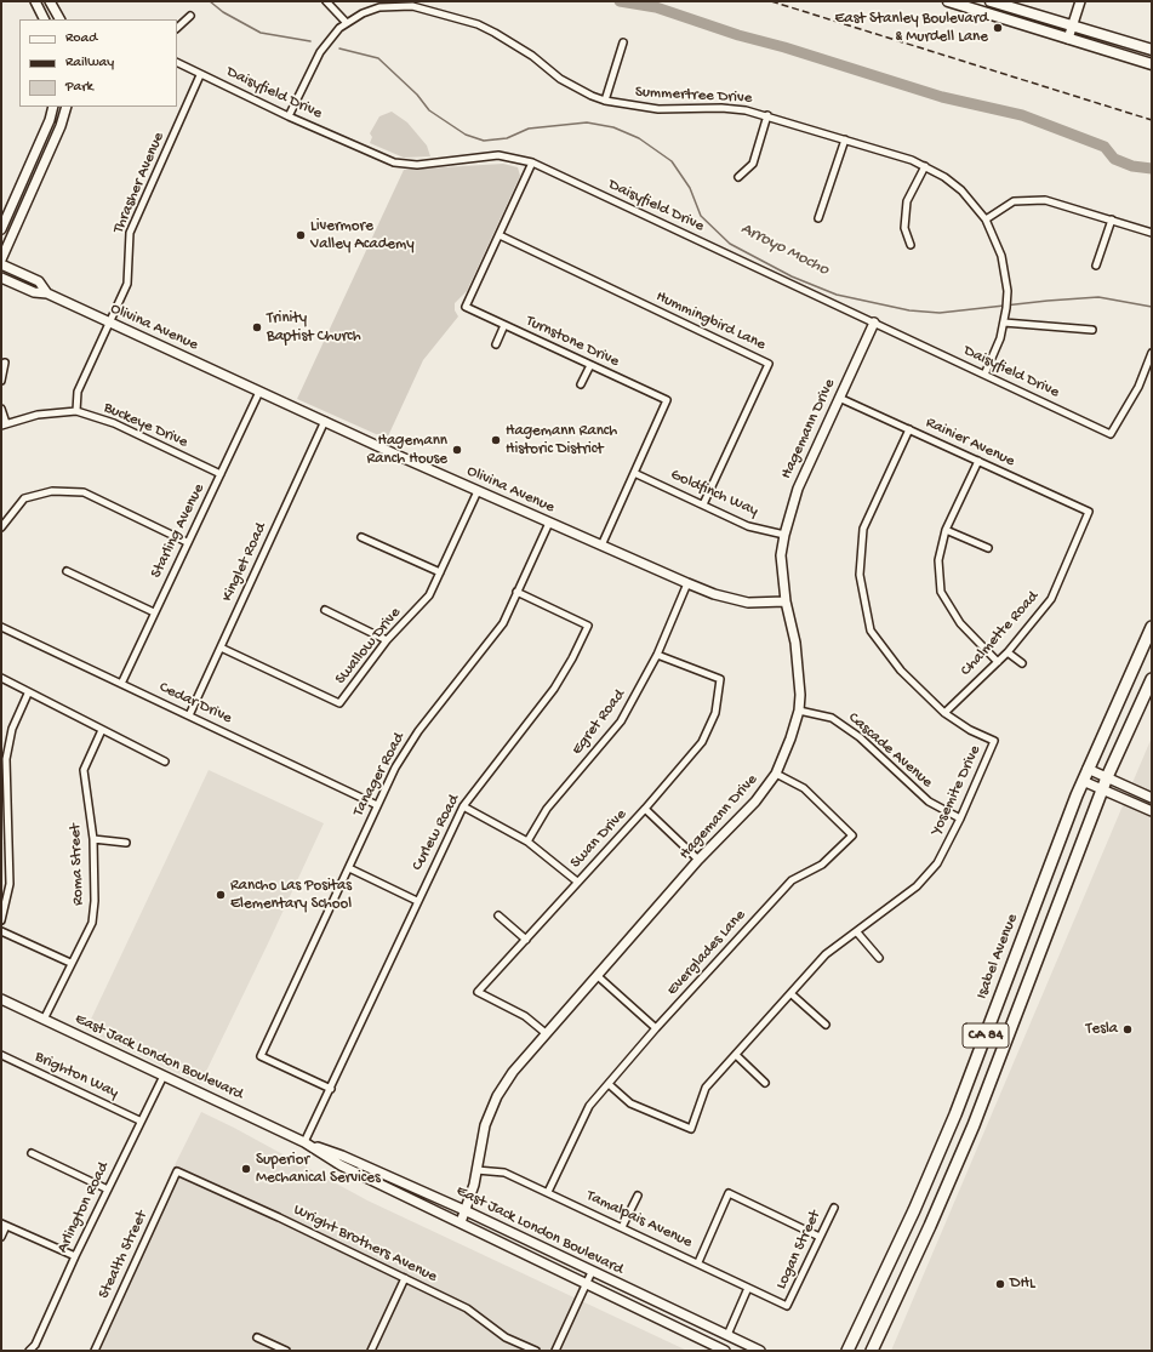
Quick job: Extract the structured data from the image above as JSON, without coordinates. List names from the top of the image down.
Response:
{
  "streets": {
    "highway": ["Isabel Avenue", "CA 84"],
    "street": [
      "Daisyfield Drive",
      "Summertree Drive",
      "Thrasher Avenue",
      "Hummingbird Lane",
      "Olivina Avenue",
      "Turnstone Drive",
      "Buckeye Drive",
      "Hagemann Drive",
      "Rainier Avenue",
      "Goldfinch Way",
      "Starling Avenue",
      "Kinglet Road",
      "Chalmette Road",
      "Swallow Drive",
      "Cedar Drive",
      "Egret Road",
      "Cascade Avenue",
      "Tanager Road",
      "Yosemite Drive",
      "Curlew Road",
      "Swan Drive",
      "Roma Street",
      "Everglades Lane",
      "East Jack London Boulevard",
      "Brighton Way",
      "Arlington Road",
      "Tamalpais Avenue",
      "Wright Brothers Avenue",
      "Logan Street",
      "Stealth Street"
    ]
  },
  "crossings": [
    ["Daisyfield Drive", "Summertree Drive"],
    ["Daisyfield Drive", "Thrasher Avenue"],
    ["Daisyfield Drive", "Turnstone Drive"],
    ["Daisyfield Drive", "Hagemann Drive"],
    ["Thrasher Avenue", "Olivina Avenue"],
    ["Thrasher Avenue", "Buckeye Drive"],
    ["Hummingbird Lane", "Turnstone Drive"],
    ["Hummingbird Lane", "Goldfinch Way"],
    ["Olivina Avenue", "Turnstone Drive"],
    ["Olivina Avenue", "Hagemann Drive"],
    ["Olivina Avenue", "Starling Avenue"],
    ["Olivina Avenue", "Kinglet Road"],
    ["Olivina Avenue", "Swallow Drive"],
    ["Olivina Avenue", "Egret Road"],
    ["Olivina Avenue", "Tanager Road"],
    ["Turnstone Drive", "Goldfinch Way"],
    ["Buckeye Drive", "Starling Avenue"],
    ["Hagemann Drive", "Rainier Avenue"],
    ["Hagemann Drive", "Goldfinch Way"],
    ["Hagemann Drive", "Cascade Avenue"],
    ["Hagemann Drive", "Swan Drive"],
    ["Hagemann Drive", "Everglades Lane"],
    ["Hagemann Drive", "East Jack London Boulevard"],
    ["Hagemann Drive", "Tamalpais Avenue"],
    ["Rainier Avenue", "Chalmette Road"],
    ["Rainier Avenue", "Yosemite Drive"],
    ["Starling Avenue", "Cedar Drive"],
    ["Kinglet Road", "Swallow Drive"],
    ["Kinglet Road", "Cedar Drive"],
    ["Chalmette Road", "Yosemite Drive"],
    ["Cedar Drive", "Tanager Road"],
    ["Egret Road", "Swan Drive"],
    ["Cascade Avenue", "Yosemite Drive"],
    ["Tanager Road", "Curlew Road"],
    ["Yosemite Drive", "Everglades Lane"],
    ["Curlew Road", "East Jack London Boulevard"],
    ["Roma Street", "East Jack London Boulevard"],
    ["Everglades Lane", "Tamalpais Avenue"],
    ["East Jack London Boulevard", "Arlington Road"],
    ["Brighton Way", "Arlington Road"],
    ["Tamalpais Avenue", "Logan Street"],
    ["Wright Brothers Avenue", "Stealth Street"]
  ],
  "water": ["Arroyo Mocho"],
  "places": [
    "East Stanley Boulevard & Murdell Lane",
    "Livermore Valley Academy",
    "Trinity Baptist Church",
    "Hagemann Ranch Historic District",
    "Hagemann Ranch House",
    "Rancho Las Positas Elementary School",
    "Tesla",
    "Superior Mechanical Services",
    "DHL"
  ],
  "legend": ["Road", "Railway", "Park"]
}
